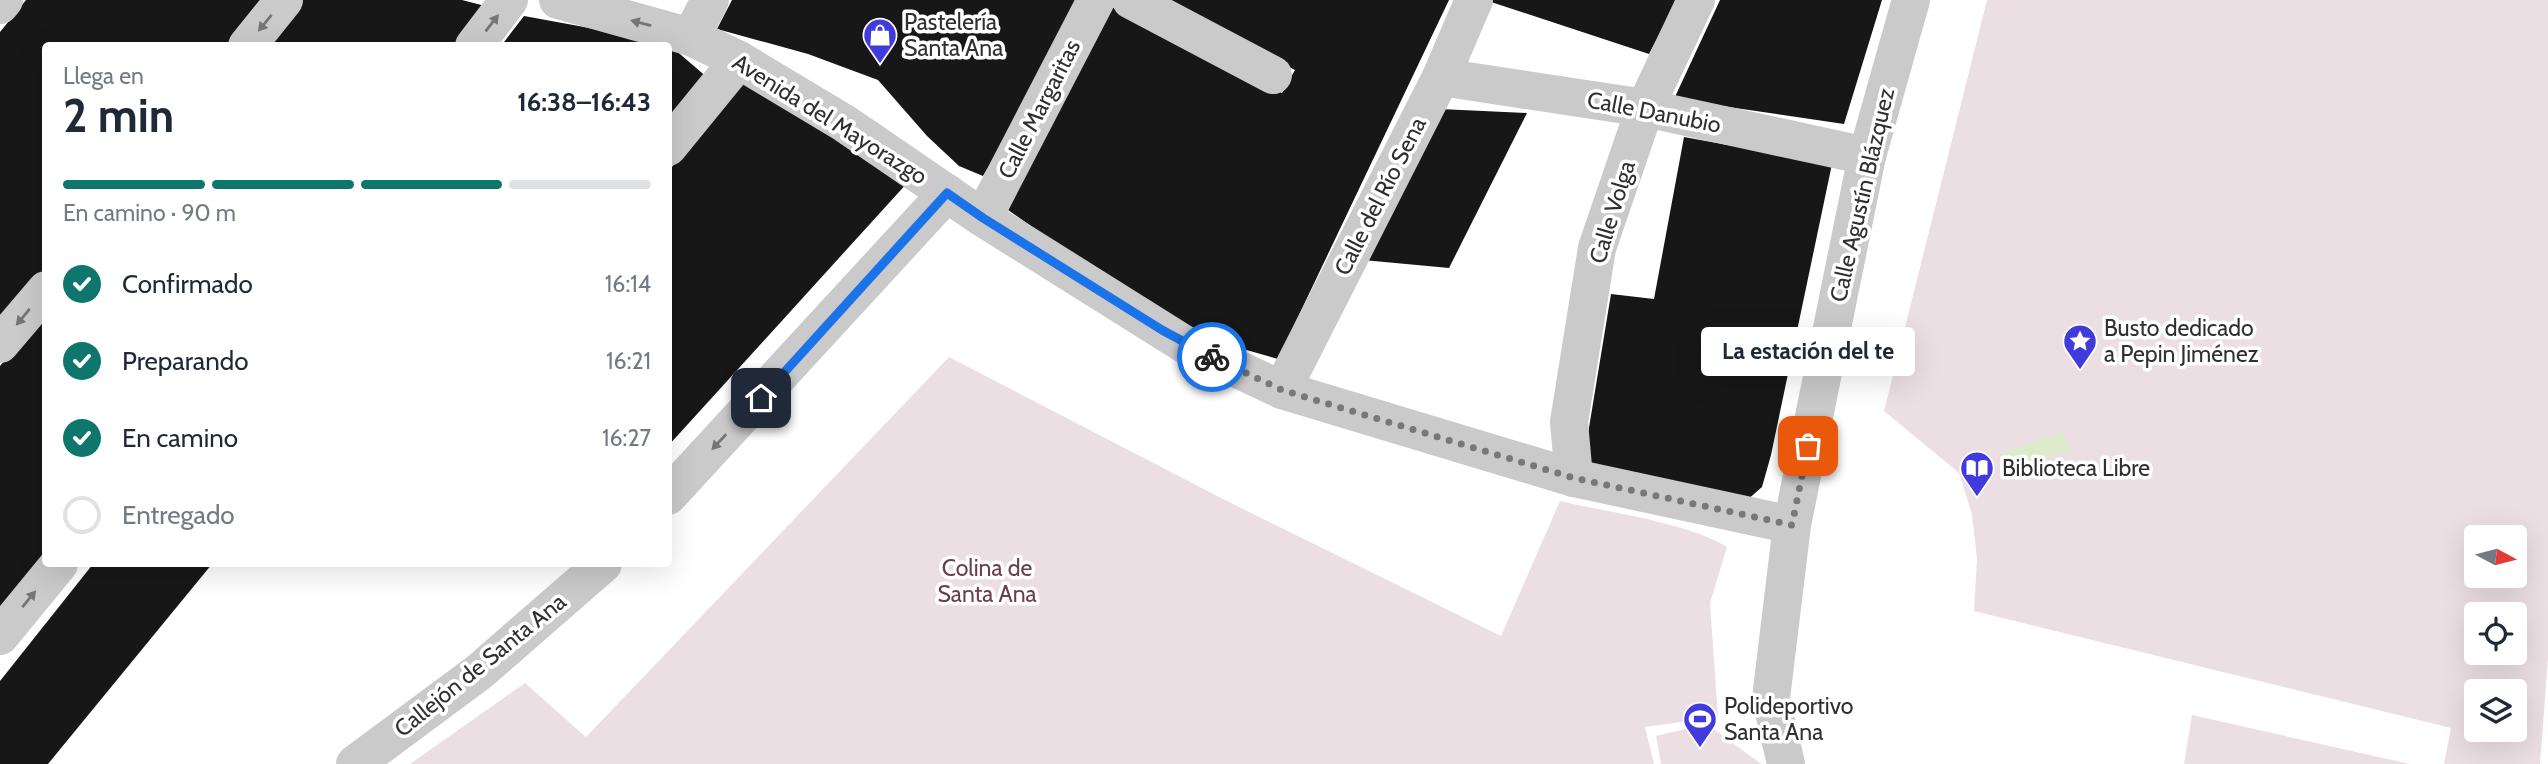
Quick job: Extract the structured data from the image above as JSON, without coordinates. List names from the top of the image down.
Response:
{
  "streets": {
    "street": [
      "Calle Margaritas",
      "Calle Danubio",
      "Avenida del Mayorazgo",
      "Calle Agustín Blázquez",
      "Calle del Río Sena",
      "Calle Volga",
      "Callejón de Santa Ana"
    ]
  },
  "crossings": [
    ["Calle Margaritas", "Avenida del Mayorazgo"],
    ["Calle Danubio", "Calle Agustín Blázquez"],
    ["Calle Danubio", "Calle del Río Sena"],
    ["Calle Danubio", "Calle Volga"],
    ["Avenida del Mayorazgo", "Calle Agustín Blázquez"],
    ["Avenida del Mayorazgo", "Calle del Río Sena"],
    ["Avenida del Mayorazgo", "Calle Volga"]
  ],
  "parks": ["Colina de Santa Ana"],
  "places": {
    "shop": ["Pastelería Santa Ana"],
    "place": ["Busto dedicado a Pepin Jiménez"],
    "other": ["La estación del te"],
    "library": ["Biblioteca Libre"],
    "sports": ["Polideportivo Santa Ana"]
  },
  "north": "right",
  "page": {
    "heading": ["2 min", "Llega en", "16:38–16:43"],
    "bar": "En camino · 90 m",
    "list": [
      ["Confirmado", "16:14"],
      ["Preparando", "16:21"],
      ["En camino", "16:27"],
      "Entregado"
    ],
    "bubble": "La estación del te"
  }
}
